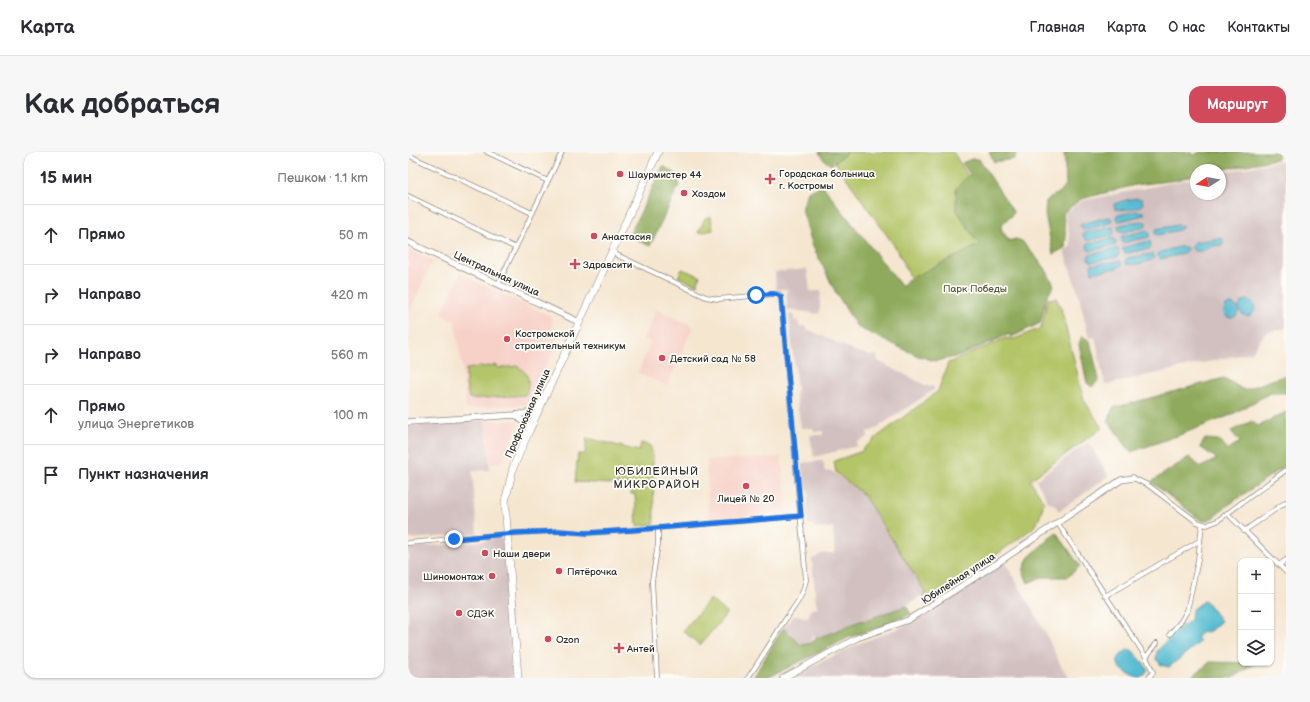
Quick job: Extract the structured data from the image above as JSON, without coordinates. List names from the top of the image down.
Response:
{
  "streets": {
    "highway": ["Профсоюзная улица"],
    "street": ["Центральная улица", "Юбилейная улица"]
  },
  "crossings": [
    ["Центральная улица", "Профсоюзная улица"]
  ],
  "districts": ["ЮБИЛЕЙНЫЙ МИКРОРАЙОН"],
  "parks": ["Парк Победы"],
  "places": {
    "other": [
      "Шаурмистер 44",
      "Хоздом",
      "Анастасия",
      "Костромской строительный техникум",
      "Детский сад № 58",
      "Лицей № 20",
      "Наши двери",
      "Пятёрочка",
      "Шиномонтаж",
      "СДЭК",
      "Ozon"
    ],
    "health": ["Городская больница г. Костромы", "Здравсити", "Антей"]
  },
  "north": "left",
  "page": {
    "header": "Карта",
    "nav": [
      "Главная",
      "Карта",
      "О нас",
      "Контакты"
    ],
    "buttons": "Маршрут",
    "title": "Как добраться",
    "heading": ["15 мин", "Пешком · 1.1 km"],
    "list": [
      ["Прямо", "50 m"],
      ["Направо", "420 m"],
      ["Направо", "560 m"],
      ["Прямо", "улица Энергетиков", "100 m"],
      "Пункт назначения"
    ],
    "map_buttons": ["+", "−"]
  }
}
